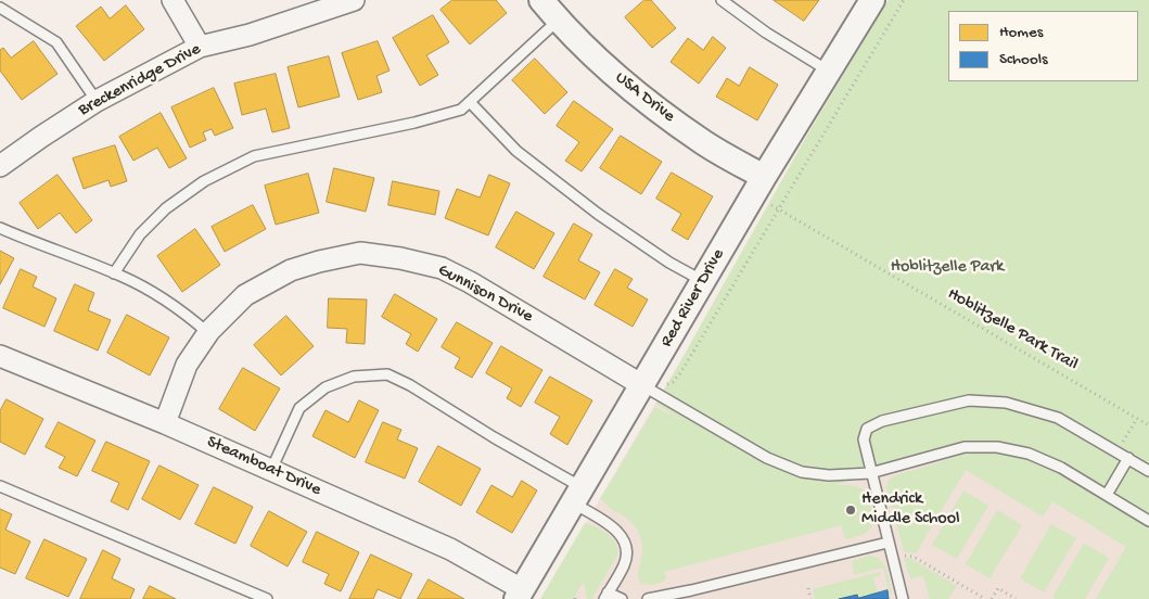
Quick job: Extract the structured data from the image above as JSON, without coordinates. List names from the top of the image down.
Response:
{
  "streets": {
    "street": [
      "Breckenridge Drive",
      "USA Drive",
      "Gunnison Drive",
      "Red River Drive",
      "Steamboat Drive"
    ],
    "path": ["Hoblitzelle Park Trail"]
  },
  "crossings": [
    ["USA Drive", "Red River Drive"],
    ["Gunnison Drive", "Red River Drive"],
    ["Gunnison Drive", "Steamboat Drive"],
    ["Red River Drive", "Steamboat Drive"]
  ],
  "parks": ["Hoblitzelle Park"],
  "places": ["Hendrick Middle School"],
  "legend": ["Homes", "Schools"]
}
